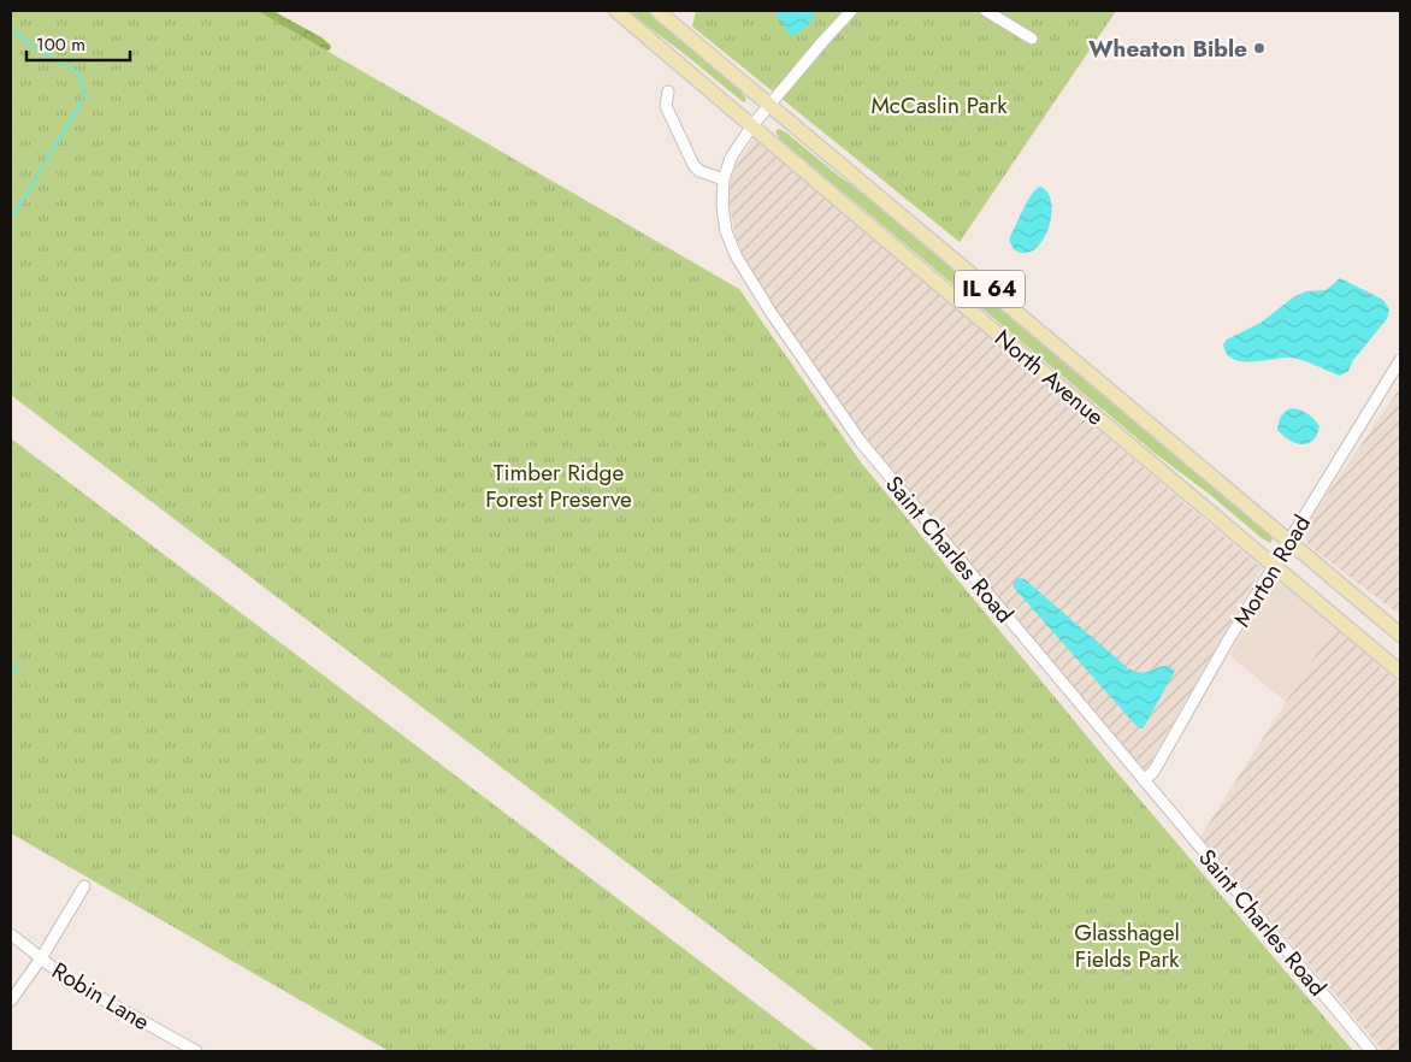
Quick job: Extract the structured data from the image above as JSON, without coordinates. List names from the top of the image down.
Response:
{
  "streets": {
    "main road": ["IL 64", "North Avenue"],
    "street": ["Saint Charles Road", "Morton Road", "Robin Lane"]
  },
  "crossings": [
    ["North Avenue", "Saint Charles Road"],
    ["North Avenue", "Morton Road"],
    ["Saint Charles Road", "Morton Road"]
  ],
  "parks": ["McCaslin Park", "Timber Ridge Forest Preserve", "Glasshagel Fields Park"],
  "places": ["Wheaton Bible"],
  "scale_bar": "100 m"
}
